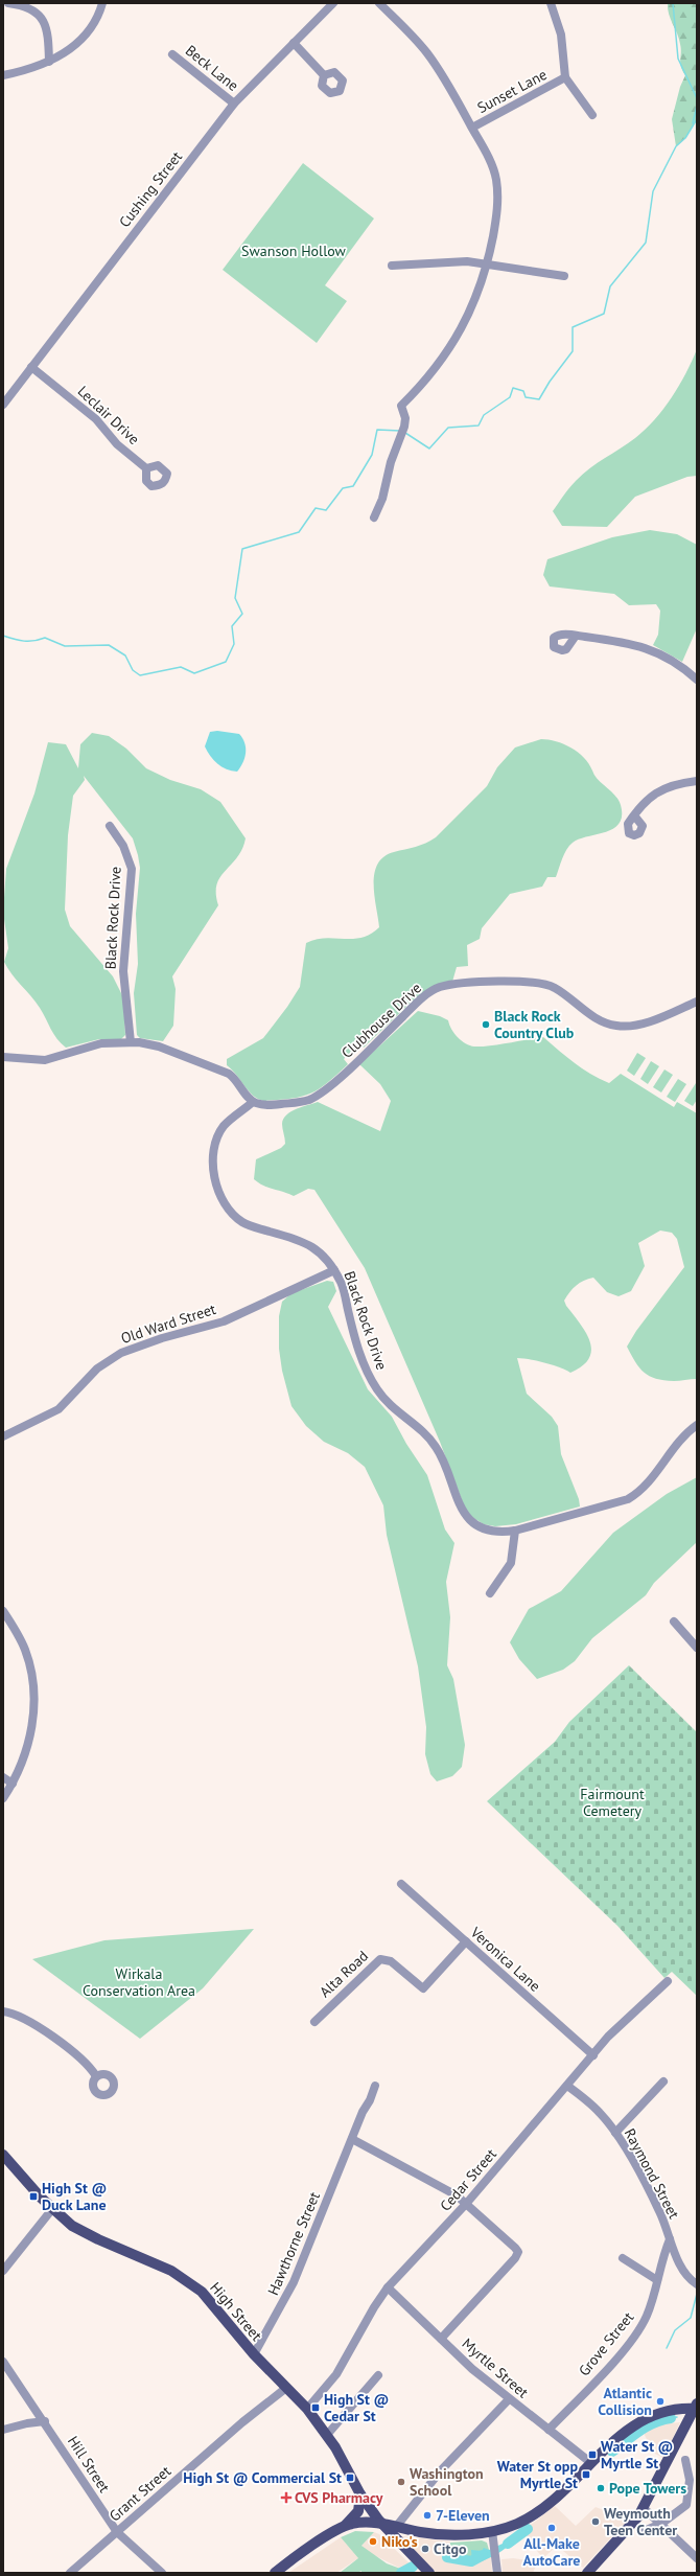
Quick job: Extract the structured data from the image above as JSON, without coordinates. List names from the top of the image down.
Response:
{
  "streets": {
    "main road": ["High Street"],
    "street": [
      "Beck Lane",
      "Sunset Lane",
      "Cushing Street",
      "Leclair Drive",
      "Black Rock Drive",
      "Clubhouse Drive",
      "Old Ward Street",
      "Veronica Lane",
      "Alta Road",
      "Raymond Street",
      "Cedar Street",
      "Hawthorne Street",
      "Grove Street",
      "Myrtle Street",
      "Hill Street",
      "Grant Street"
    ]
  },
  "crossings": [
    ["Beck Lane", "Cushing Street"],
    ["Cushing Street", "Leclair Drive"],
    ["Black Rock Drive", "Clubhouse Drive"],
    ["Black Rock Drive", "Old Ward Street"],
    ["Veronica Lane", "Alta Road"],
    ["Veronica Lane", "Cedar Street"],
    ["Raymond Street", "Cedar Street"],
    ["Raymond Street", "Grove Street"],
    ["Cedar Street", "High Street"],
    ["Cedar Street", "Myrtle Street"],
    ["Hawthorne Street", "High Street"],
    ["High Street", "Grant Street"],
    ["Grove Street", "Myrtle Street"],
    ["Hill Street", "Grant Street"]
  ],
  "parks": ["Swanson Hollow", "Fairmount Cemetery", "Wirkala Conservation Area"],
  "places": {
    "other": [
      "Black Rock Country Club",
      "Atlantic Collision",
      "Washington School",
      "Pope Towers",
      "7-Eleven",
      "Weymouth Teen Center",
      "All-Make AutoCare",
      "Niko's",
      "Citgo"
    ],
    "transit": [
      "High St @ Duck Lane",
      "High St @ Cedar St",
      "Water St @ Myrtle St",
      "Water St opp Myrtle St",
      "High St @ Commercial St"
    ],
    "health": ["CVS Pharmacy"]
  }
}
